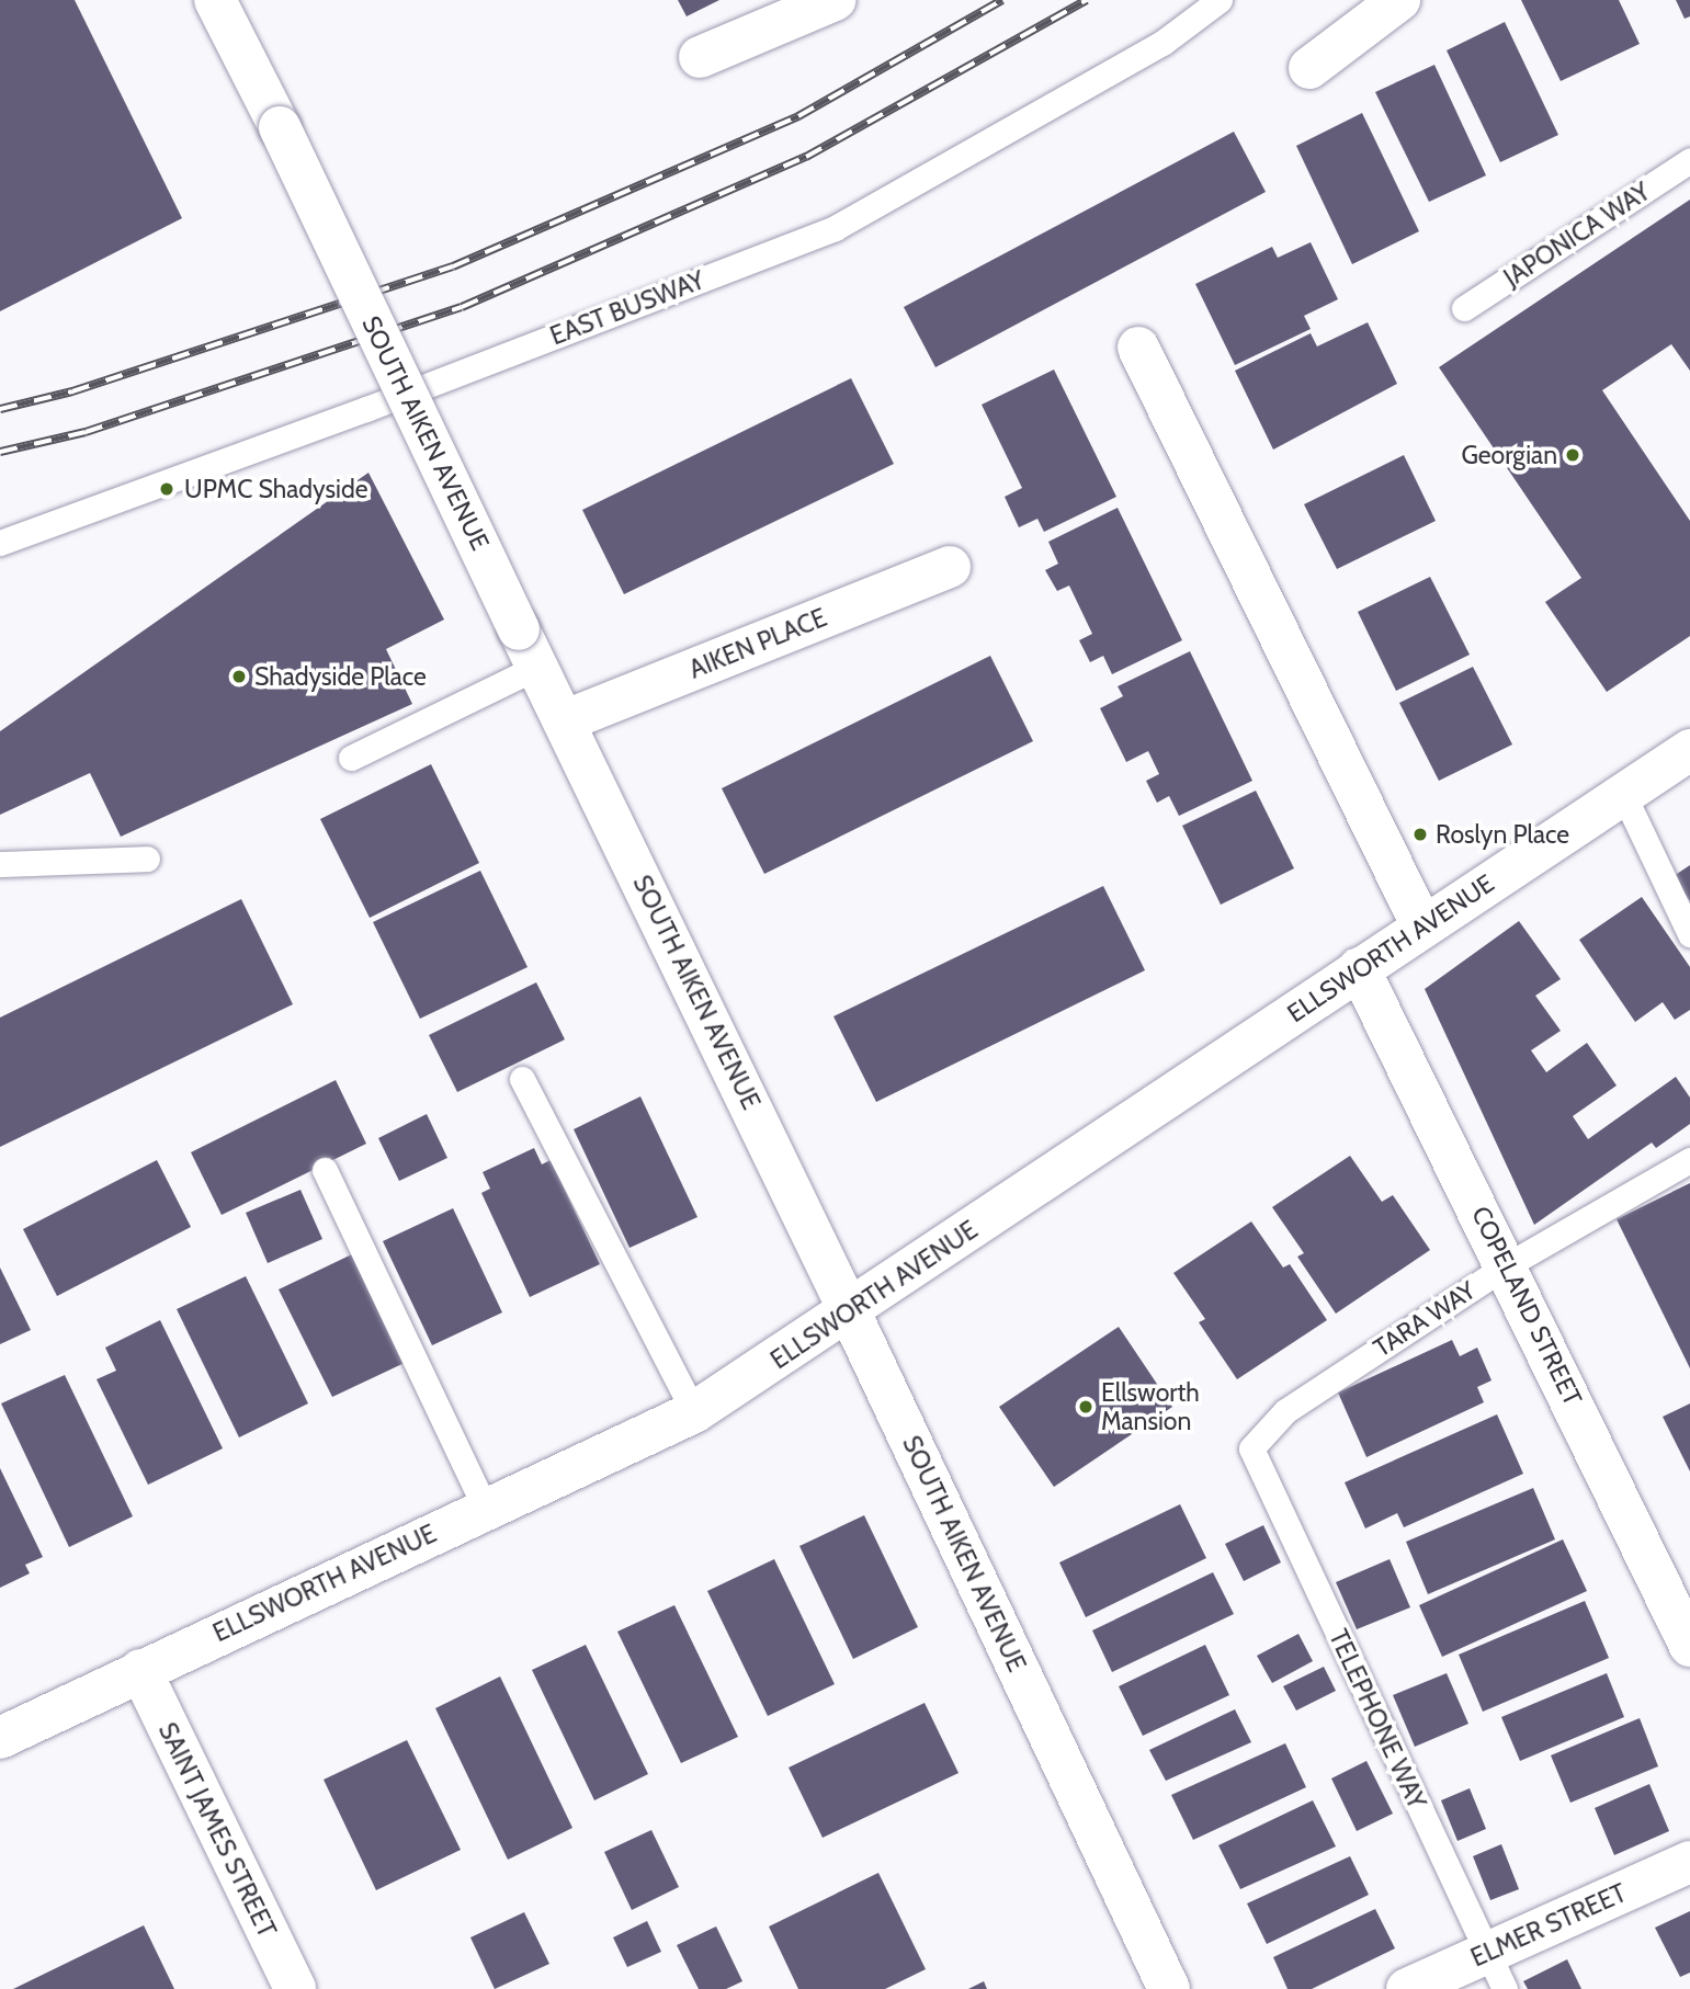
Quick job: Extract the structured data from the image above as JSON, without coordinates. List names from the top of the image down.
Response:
{
  "streets": {
    "street": [
      "SOUTH AIKEN AVENUE",
      "AIKEN PLACE",
      "ELLSWORTH AVENUE",
      "COPELAND STREET",
      "SAINT JAMES STREET",
      "ELMER STREET"
    ],
    "lane": [
      "JAPONICA WAY",
      "EAST BUSWAY",
      "TARA WAY",
      "TELEPHONE WAY"
    ]
  },
  "crossings": [
    ["SOUTH AIKEN AVENUE", "AIKEN PLACE"],
    ["SOUTH AIKEN AVENUE", "ELLSWORTH AVENUE"],
    ["ELLSWORTH AVENUE", "COPELAND STREET"],
    ["ELLSWORTH AVENUE", "SAINT JAMES STREET"],
    ["COPELAND STREET", "TARA WAY"],
    ["TARA WAY", "TELEPHONE WAY"],
    ["TELEPHONE WAY", "ELMER STREET"]
  ],
  "places": [
    "Georgian",
    "UPMC Shadyside",
    "Shadyside Place",
    "Roslyn Place",
    "Ellsworth Mansion"
  ]
}
